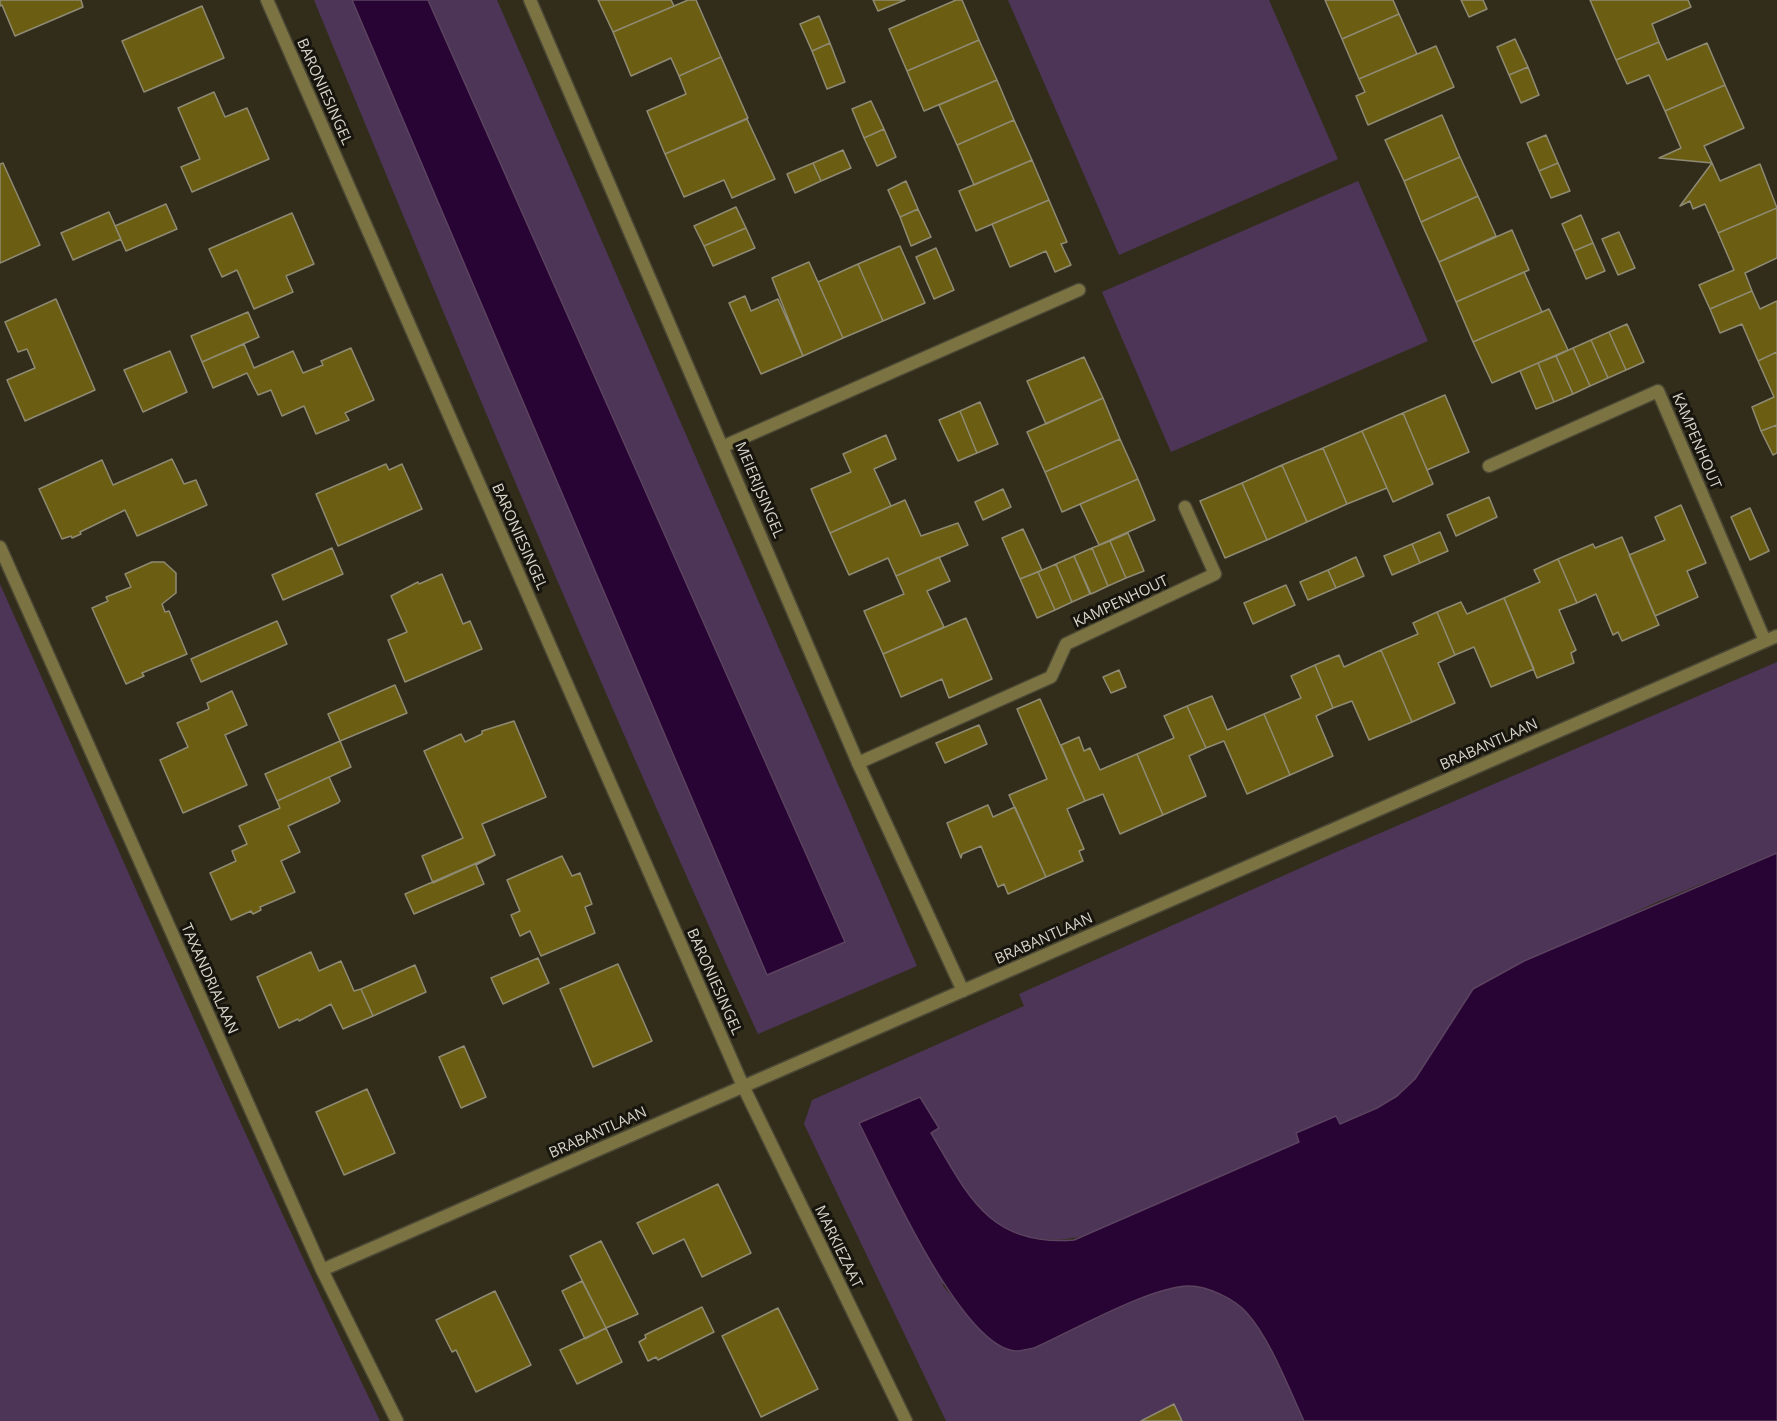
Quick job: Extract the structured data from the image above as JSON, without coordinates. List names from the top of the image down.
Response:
{
  "streets": {
    "street": [
      "BARONIESINGEL",
      "KAMPENHOUT",
      "MEIERIJSINGEL",
      "BRABANTLAAN",
      "TAXANDRIALAAN",
      "MARKIEZAAT"
    ]
  },
  "crossings": [
    ["BARONIESINGEL", "BRABANTLAAN"],
    ["BARONIESINGEL", "MARKIEZAAT"],
    ["KAMPENHOUT", "MEIERIJSINGEL"],
    ["KAMPENHOUT", "BRABANTLAAN"],
    ["MEIERIJSINGEL", "BRABANTLAAN"],
    ["BRABANTLAAN", "TAXANDRIALAAN"],
    ["BRABANTLAAN", "MARKIEZAAT"]
  ]
}
